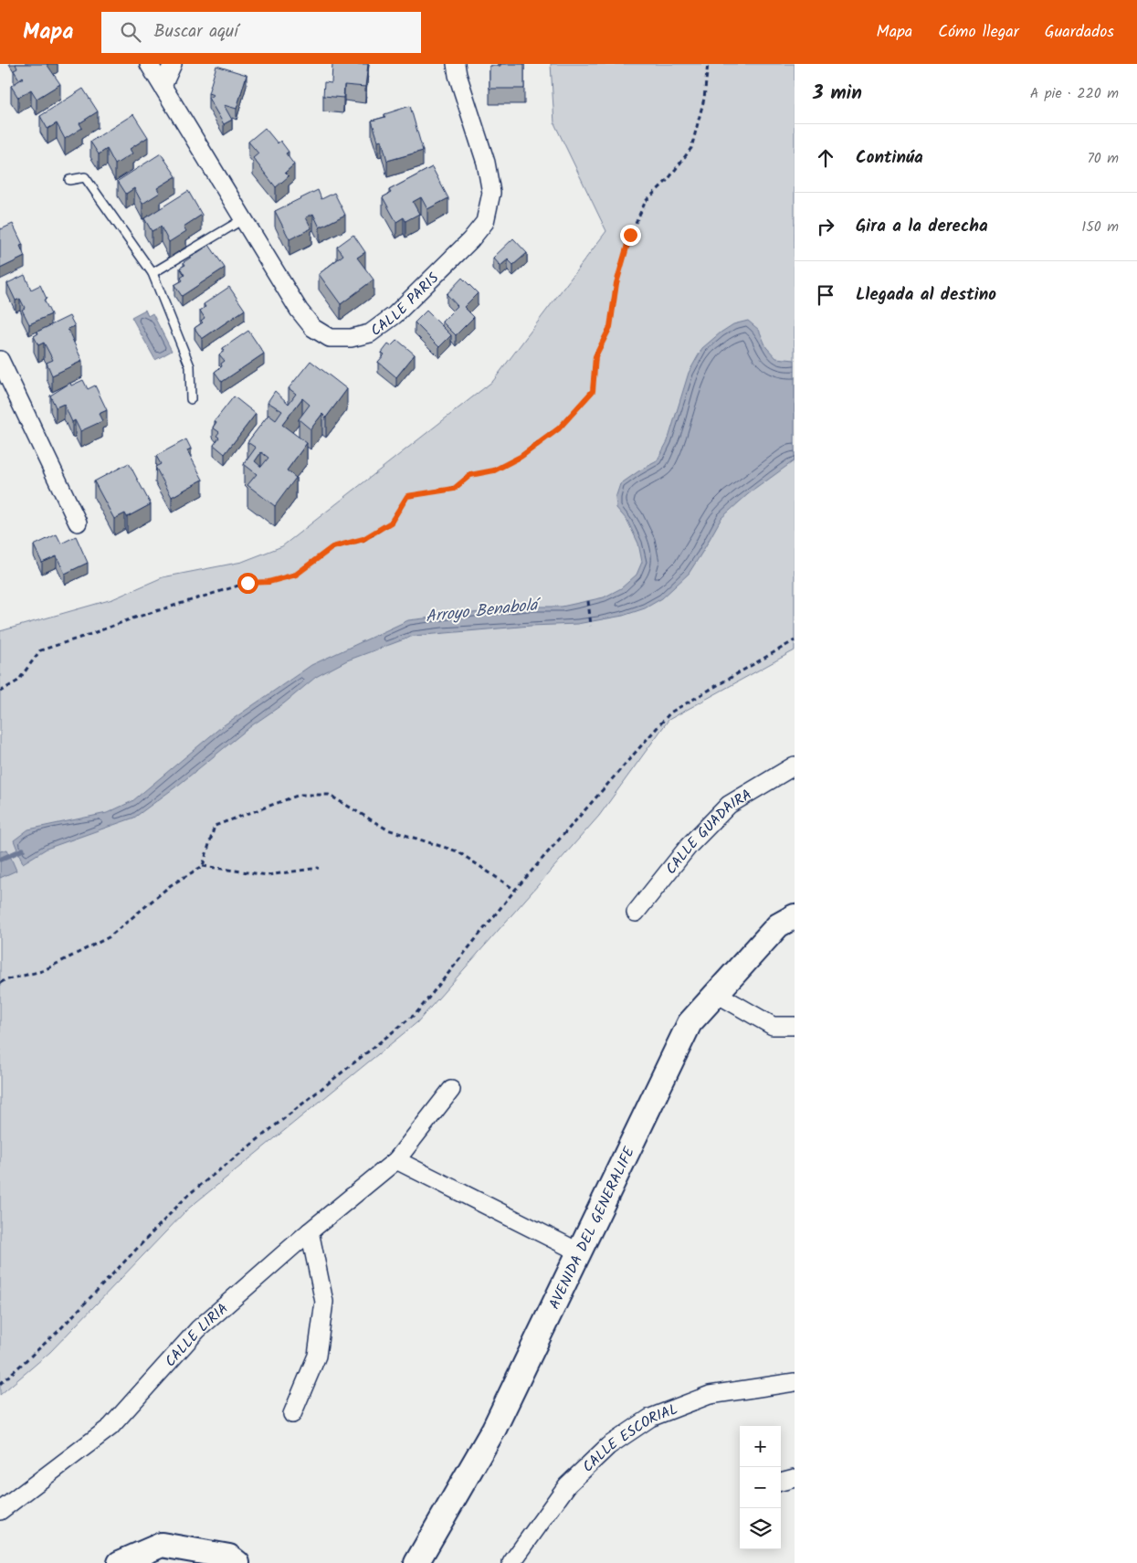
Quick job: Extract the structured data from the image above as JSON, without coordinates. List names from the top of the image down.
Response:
{
  "streets": {
    "street": [
      "CALLE PARIS",
      "CALLE GUADAIRA",
      "AVENIDA DEL GENERALIFE",
      "CALLE LIRIA",
      "CALLE ESCORIAL"
    ]
  },
  "water": ["Arroyo Benabolá"],
  "page": {
    "header": "Mapa",
    "search": "Buscar aquí",
    "nav": ["Mapa", "Cómo llegar", "Guardados"],
    "heading": ["3 min", "A pie · 220 m"],
    "list": [
      ["Continúa", "70 m"],
      ["Gira a la derecha", "150 m"],
      "Llegada al destino"
    ],
    "map_buttons": ["+", "−"]
  }
}
